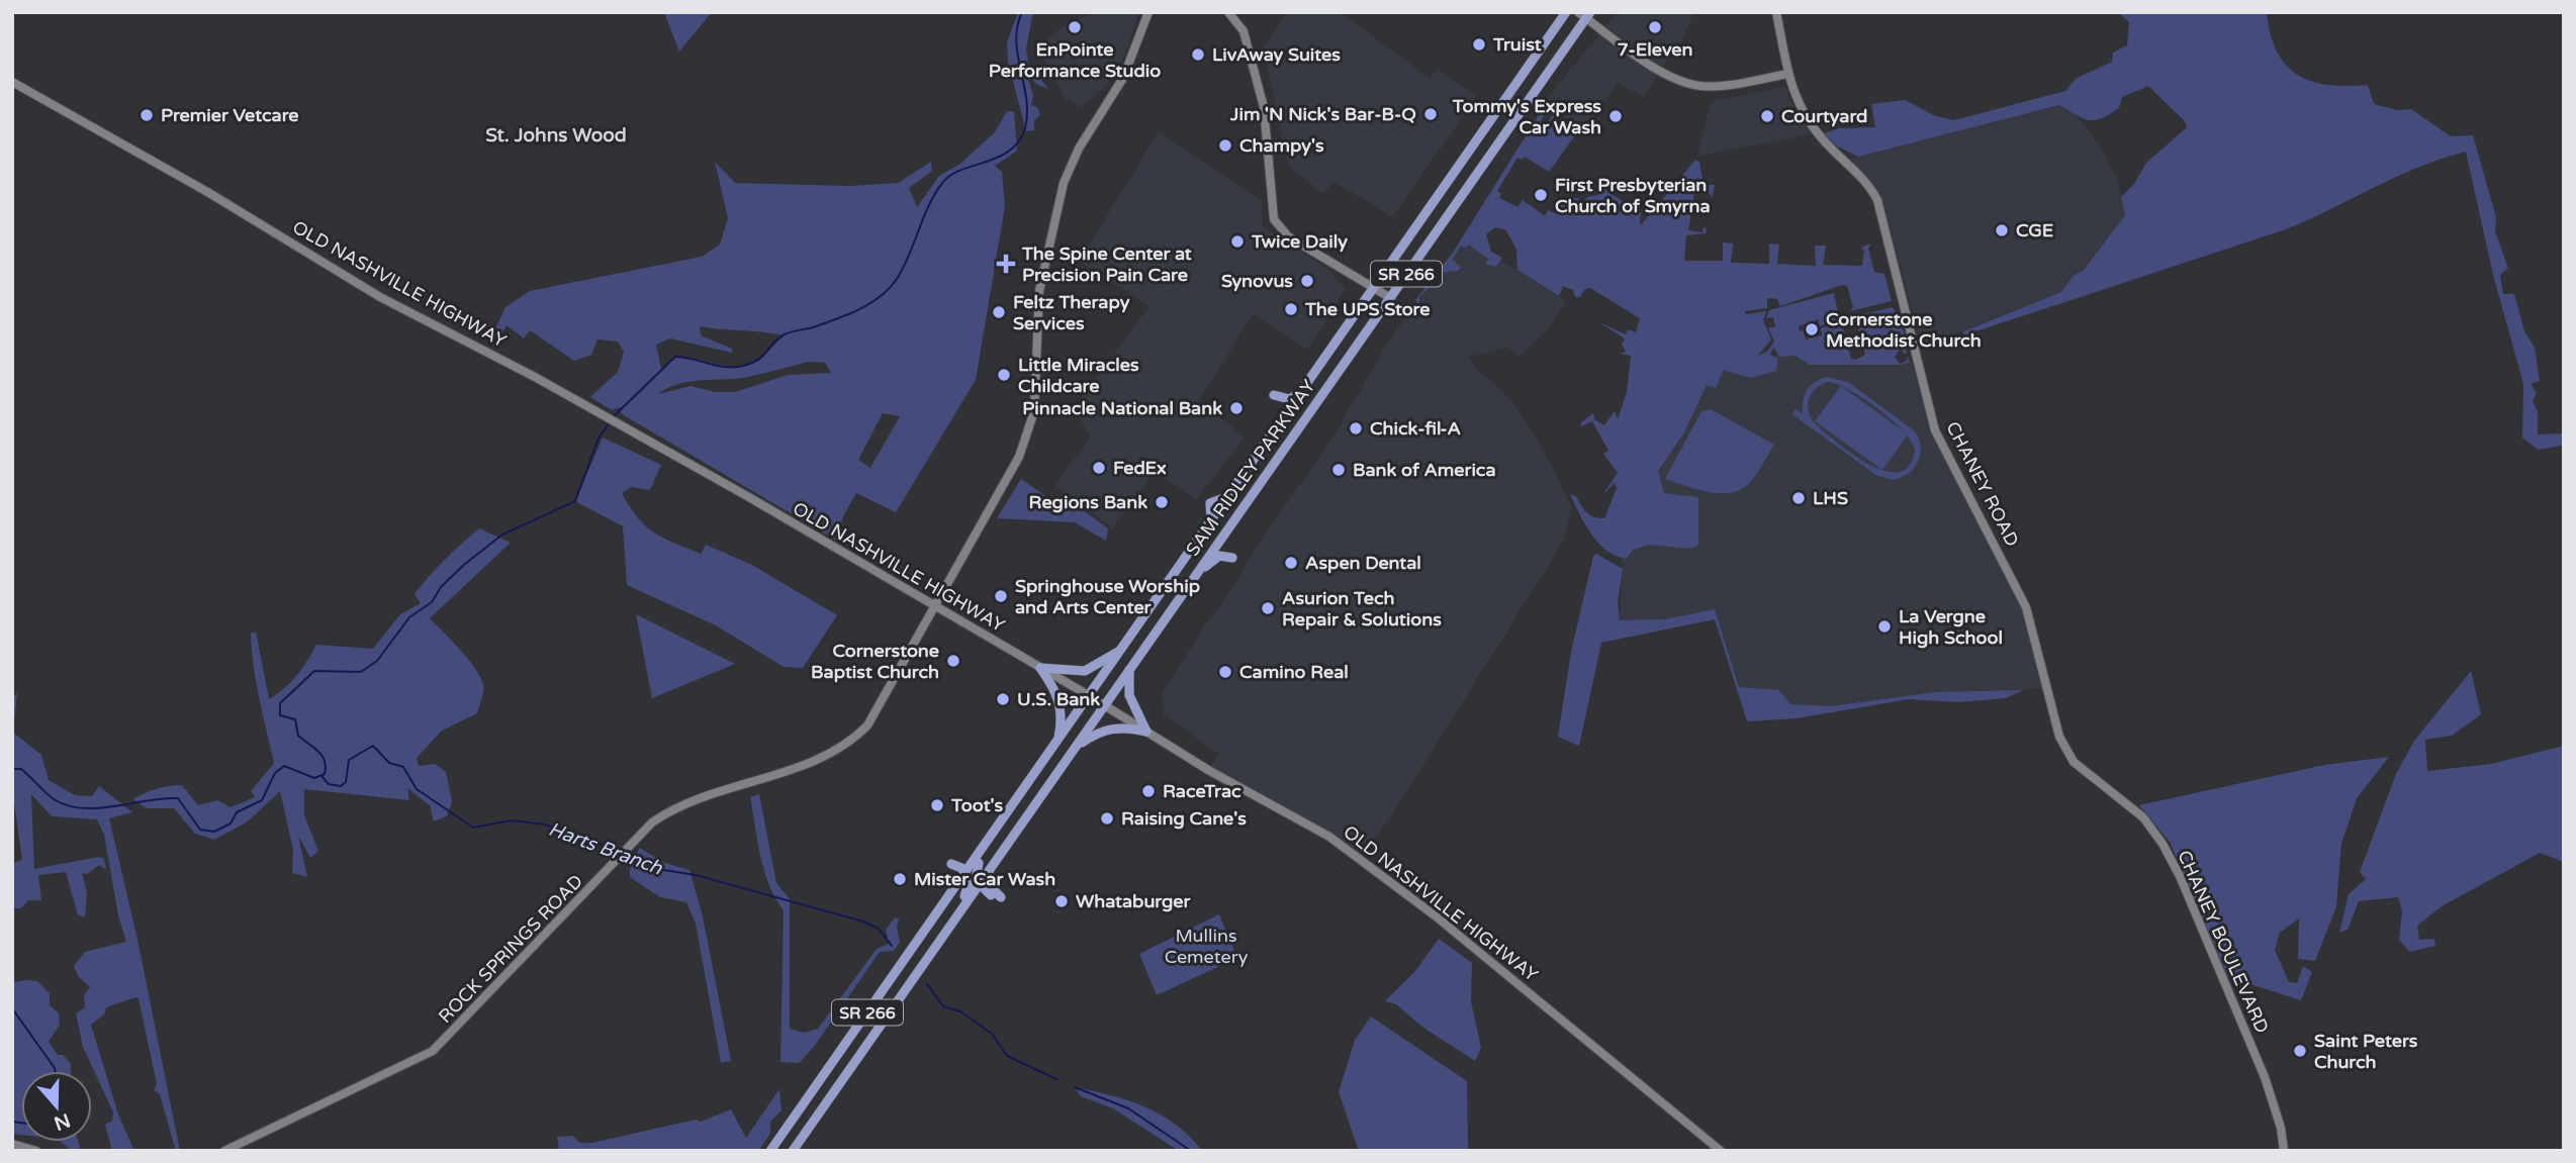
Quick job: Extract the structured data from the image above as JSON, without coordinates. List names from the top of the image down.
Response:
{
  "streets": {
    "main road": ["SR 266", "SAM RIDLEY PARKWAY"],
    "street": [
      "OLD NASHVILLE HIGHWAY",
      "CHANEY ROAD",
      "CHANEY BOULEVARD",
      "ROCK SPRINGS ROAD"
    ]
  },
  "crossings": [
    ["OLD NASHVILLE HIGHWAY", "SAM RIDLEY PARKWAY"],
    ["OLD NASHVILLE HIGHWAY", "ROCK SPRINGS ROAD"],
    ["CHANEY ROAD", "CHANEY BOULEVARD"]
  ],
  "districts": ["St. Johns Wood"],
  "water": ["Harts Branch"],
  "parks": ["Mullins Cemetery"],
  "places": {
    "other": [
      "EnPointe Performance Studio",
      "7-Eleven",
      "Truist",
      "LivAway Suites",
      "Jim 'N Nick's Bar-B-Q",
      "Premier Vetcare",
      "Tommy's Express Car Wash",
      "Courtyard",
      "Champy's",
      "First Presbyterian Church of Smyrna",
      "CGE",
      "Twice Daily",
      "Synovus",
      "The UPS Store",
      "Feltz Therapy Services",
      "Cornerstone Methodist Church",
      "Little Miracles Childcare",
      "Pinnacle National Bank",
      "Chick-fil-A",
      "FedEx",
      "Bank of America",
      "LHS",
      "Regions Bank",
      "Aspen Dental",
      "Springhouse Worship and Arts Center",
      "Asurion Tech Repair & Solutions",
      "La Vergne High School",
      "Cornerstone Baptist Church",
      "Camino Real",
      "U.S. Bank",
      "RaceTrac",
      "Toot's",
      "Raising Cane's",
      "Mister Car Wash",
      "Whataburger",
      "Saint Peters Church"
    ],
    "health": ["The Spine Center at Precision Pain Care"]
  },
  "north": "bottom"
}
